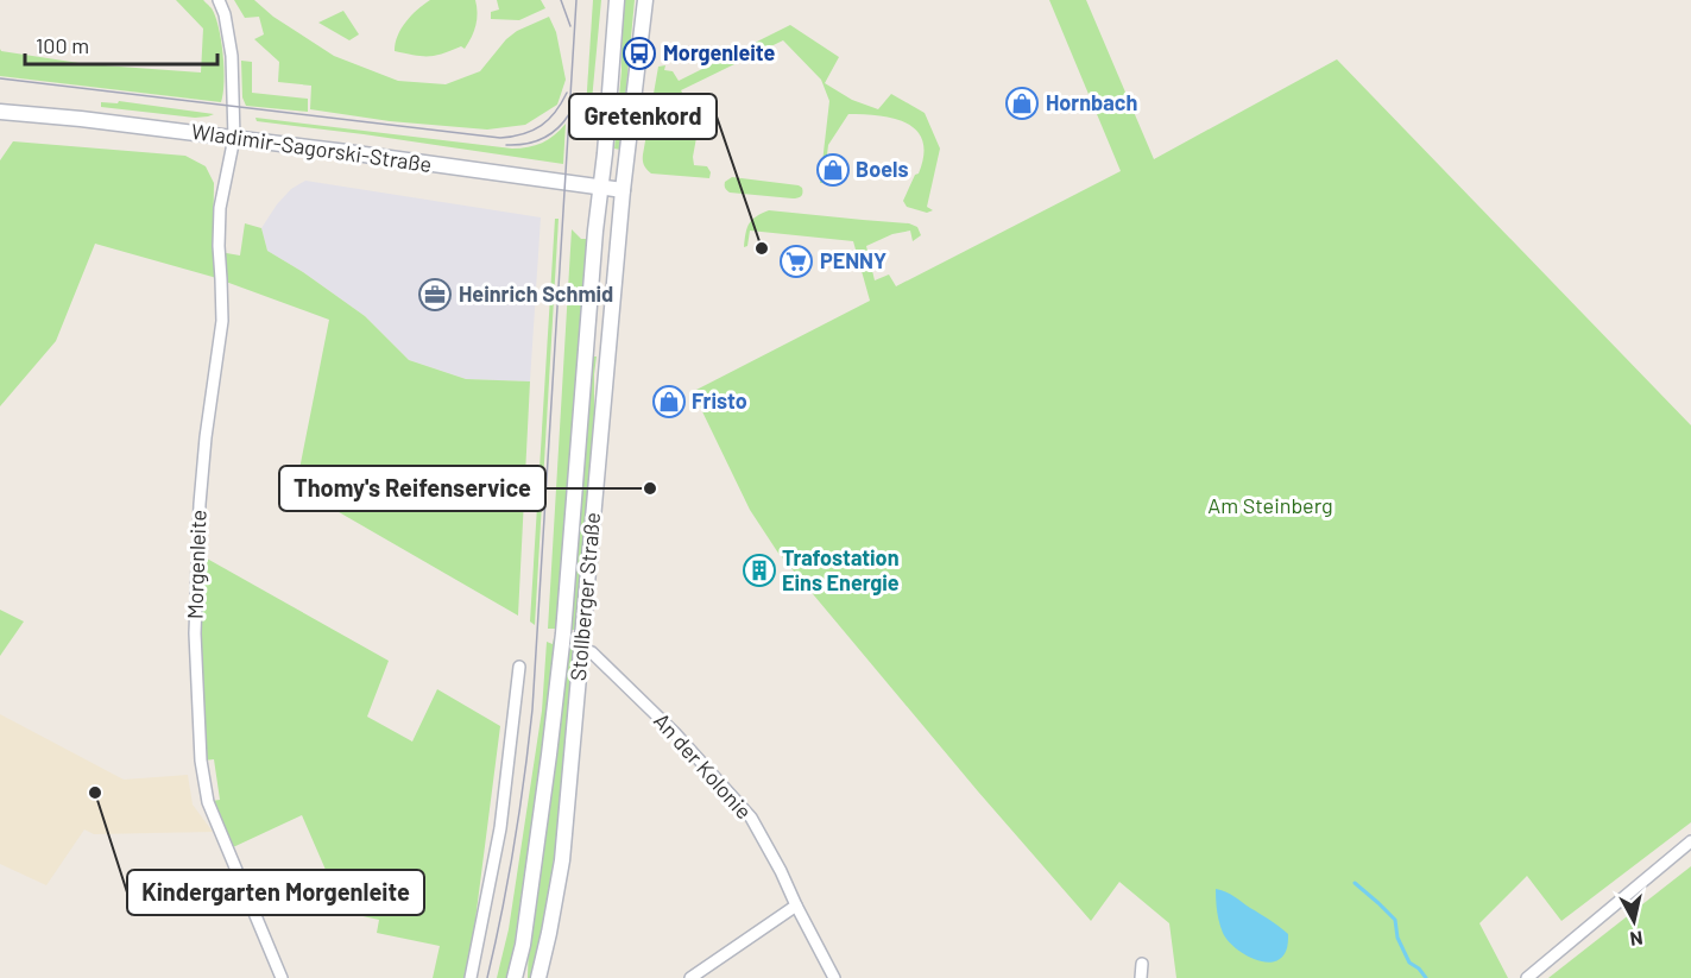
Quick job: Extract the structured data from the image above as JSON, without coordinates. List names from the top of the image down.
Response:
{
  "streets": {
    "main road": ["Wladimir-Sagorski-Straße", "Stollberger Straße"],
    "street": ["Morgenleite", "An der Kolonie"]
  },
  "crossings": [
    ["Wladimir-Sagorski-Straße", "Morgenleite"],
    ["Wladimir-Sagorski-Straße", "Stollberger Straße"],
    ["Stollberger Straße", "An der Kolonie"]
  ],
  "parks": ["Am Steinberg"],
  "places": {
    "bus stop": ["Morgenleite"],
    "shop": ["Hornbach", "Boels", "Fristo"],
    "other": ["Gretenkord", "Thomy's Reifenservice", "Kindergarten Morgenleite"],
    "supermarket": ["PENNY"],
    "office": ["Heinrich Schmid"],
    "building": ["Trafostation Eins Energie"]
  },
  "scale_bar": "100 m",
  "north": "bottom"
}
